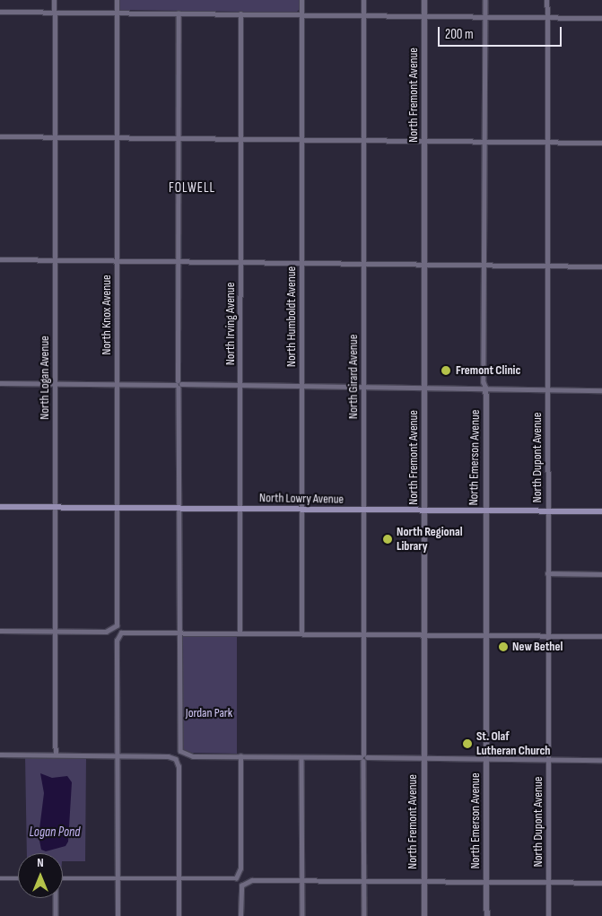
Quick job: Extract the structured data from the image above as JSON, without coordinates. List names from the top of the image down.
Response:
{
  "streets": {
    "main road": ["North Lowry Avenue"],
    "street": [
      "North Fremont Avenue",
      "North Knox Avenue",
      "North Humboldt Avenue",
      "North Irving Avenue",
      "North Girard Avenue",
      "North Logan Avenue",
      "North Emerson Avenue",
      "North Dupont Avenue"
    ]
  },
  "crossings": [
    ["North Fremont Avenue", "North Lowry Avenue"],
    ["North Knox Avenue", "North Logan Avenue"],
    ["North Knox Avenue", "North Lowry Avenue"],
    ["North Humboldt Avenue", "North Lowry Avenue"],
    ["North Irving Avenue", "North Lowry Avenue"],
    ["North Girard Avenue", "North Lowry Avenue"],
    ["North Logan Avenue", "North Lowry Avenue"],
    ["North Emerson Avenue", "North Lowry Avenue"],
    ["North Dupont Avenue", "North Lowry Avenue"]
  ],
  "districts": ["FOLWELL"],
  "water": ["Logan Pond"],
  "parks": ["Jordan Park"],
  "places": [
    "Fremont Clinic",
    "North Regional Library",
    "New Bethel",
    "St. Olaf Lutheran Church"
  ],
  "scale_bar": "200 m",
  "north": "top"
}
